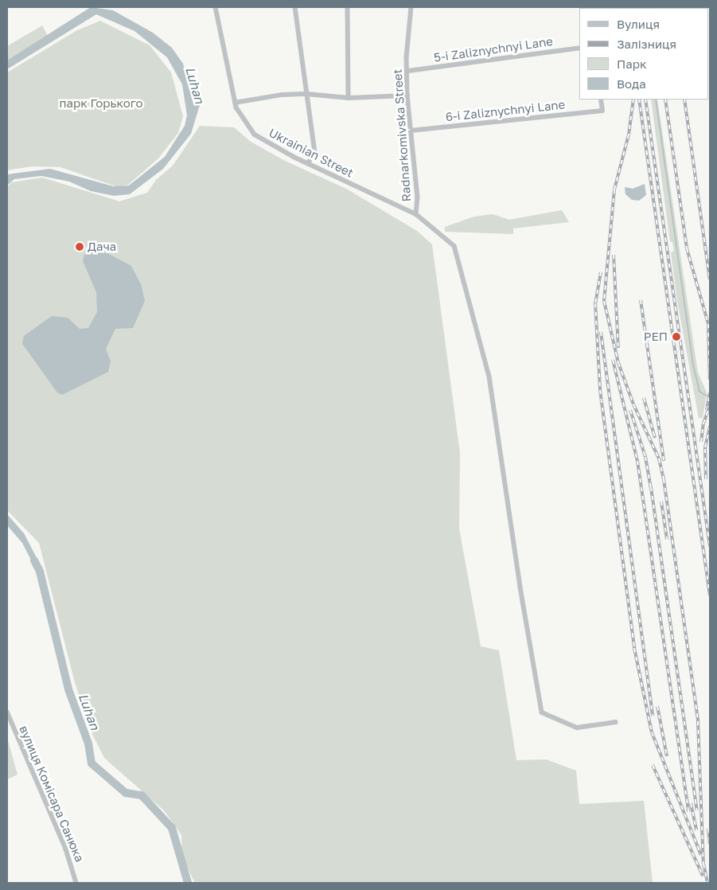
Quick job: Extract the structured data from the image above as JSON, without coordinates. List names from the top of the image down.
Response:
{
  "streets": {
    "street": [
      "5-i Zaliznychnyi Lane",
      "6-i Zaliznychnyi Lane",
      "Radnarkomivska Street",
      "Ukrainian Street",
      "вулиця Комісара Санюка"
    ]
  },
  "crossings": [
    ["5-i Zaliznychnyi Lane", "Radnarkomivska Street"],
    ["6-i Zaliznychnyi Lane", "Radnarkomivska Street"],
    ["Radnarkomivska Street", "Ukrainian Street"]
  ],
  "water": ["Luhan"],
  "parks": ["парк Горького"],
  "places": ["Дача", "РЕП"],
  "legend": [
    "Вулиця",
    "Залізниця",
    "Парк",
    "Вода"
  ]
}
